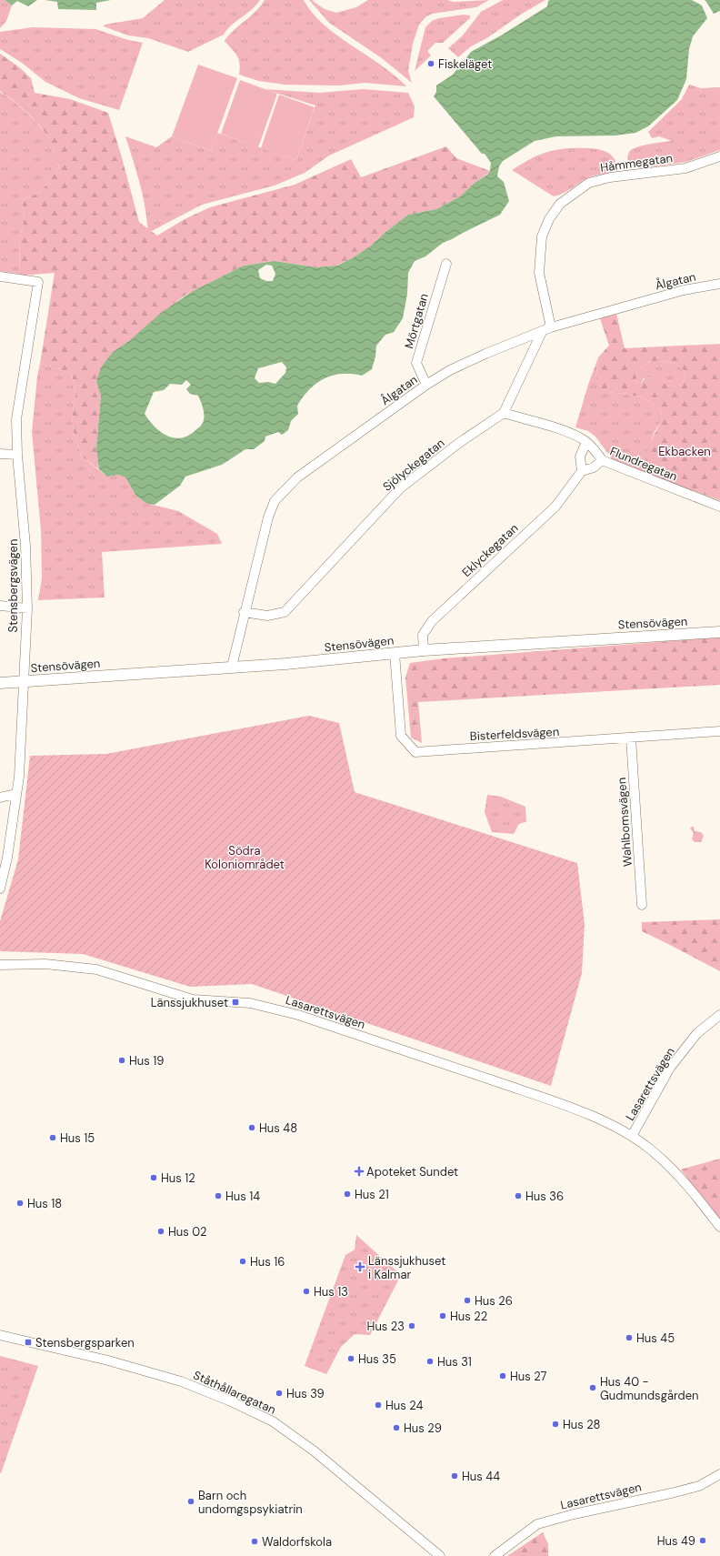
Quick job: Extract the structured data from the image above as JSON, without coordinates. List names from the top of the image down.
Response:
{
  "streets": {
    "street": [
      "Håmmegatan",
      "Ålgatan",
      "Mörtgatan",
      "Flundregatan",
      "Sjölyckegatan",
      "Eklyckegatan",
      "Stensbergsvägen",
      "Stensövägen",
      "Bisterfeldsvägen",
      "Wahlbomsvägen",
      "Lasarettsvägen",
      "Ståthållaregatan"
    ]
  },
  "crossings": [
    ["Håmmegatan", "Ålgatan"],
    ["Ålgatan", "Mörtgatan"],
    ["Ålgatan", "Sjölyckegatan"],
    ["Ålgatan", "Stensövägen"],
    ["Flundregatan", "Sjölyckegatan"],
    ["Flundregatan", "Eklyckegatan"],
    ["Eklyckegatan", "Stensövägen"],
    ["Stensbergsvägen", "Stensövägen"],
    ["Stensövägen", "Bisterfeldsvägen"],
    ["Bisterfeldsvägen", "Wahlbomsvägen"]
  ],
  "parks": ["Ekbacken", "Södra Koloniområdet"],
  "places": {
    "other": [
      "Fiskeläget",
      "Hus 19",
      "Hus 48",
      "Hus 15",
      "Hus 12",
      "Hus 21",
      "Hus 14",
      "Hus 36",
      "Hus 18",
      "Hus 02",
      "Hus 16",
      "Hus 13",
      "Hus 26",
      "Hus 22",
      "Hus 23",
      "Hus 45",
      "Hus 35",
      "Hus 31",
      "Hus 27",
      "Hus 40 - Gudmundsgården",
      "Hus 39",
      "Hus 24",
      "Hus 28",
      "Hus 29",
      "Hus 44",
      "Barn och undomgspsykiatrin",
      "Hus 49",
      "Waldorfskola"
    ],
    "transit": ["Länssjukhuset", "Stensbergsparken"],
    "health": ["Apoteket Sundet", "Länssjukhuset i Kalmar"]
  }
}
